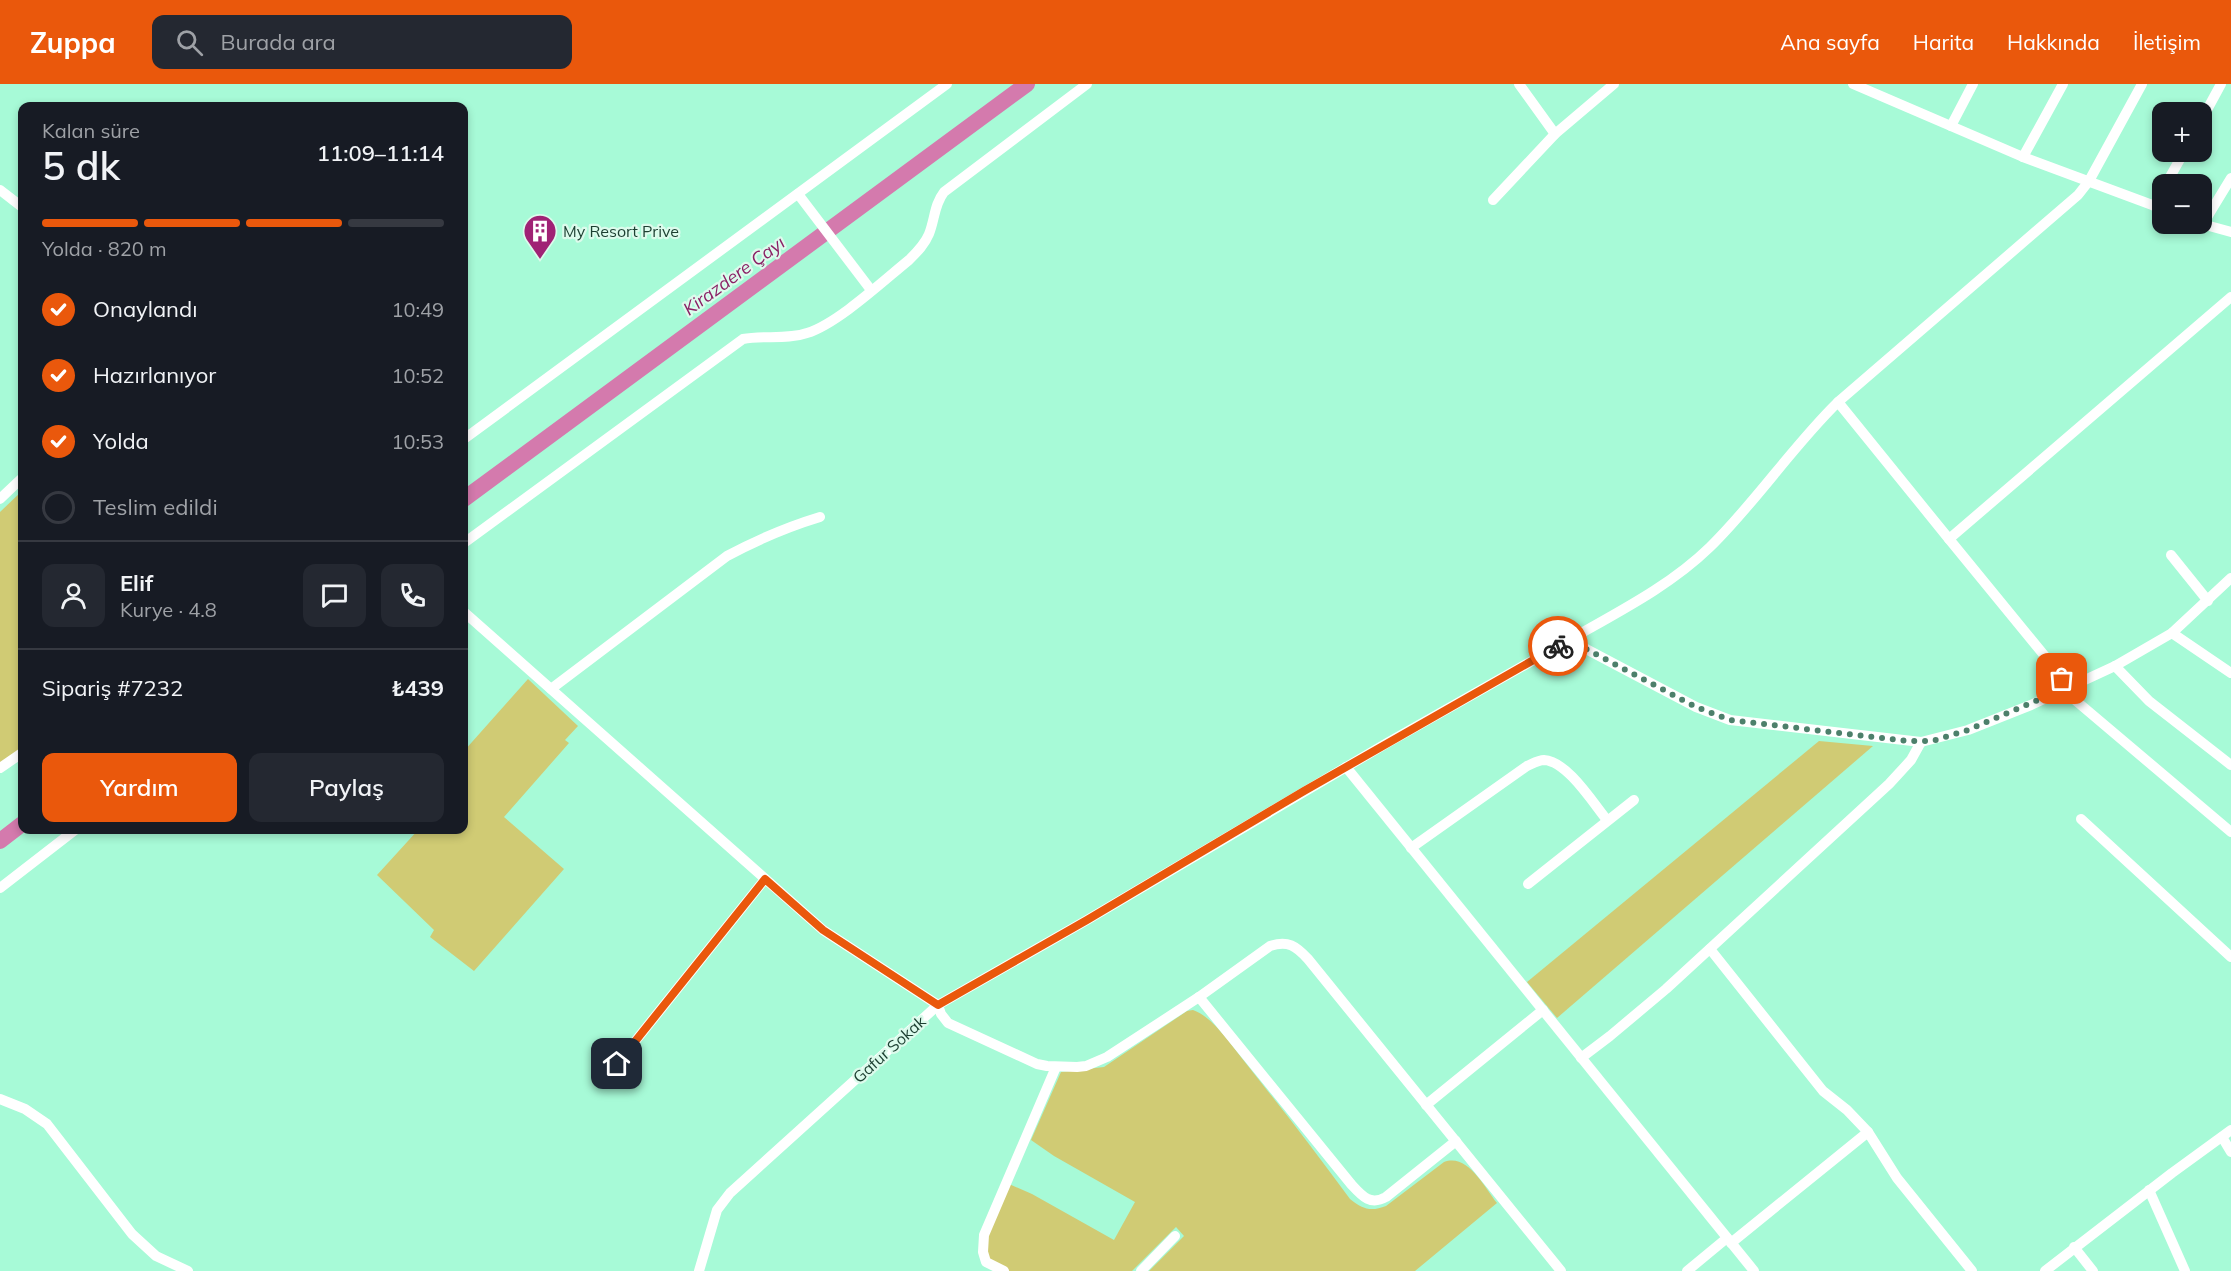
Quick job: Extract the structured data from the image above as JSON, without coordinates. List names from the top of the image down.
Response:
{
  "streets": {
    "street": ["Gafur Sokak"]
  },
  "water": ["Kirazdere Çayı"],
  "places": {
    "building": ["My Resort Prive"]
  },
  "page": {
    "header": "Zuppa",
    "search": "Burada ara",
    "nav": [
      "Ana sayfa",
      "Harita",
      "Hakkında",
      "İletişim"
    ],
    "map_buttons": ["+", "−"],
    "heading": ["5 dk", "Kalan süre", "11:09–11:14"],
    "panel": [
      "Elif",
      "Kurye · 4.8",
      "Sipariş #7232",
      "₺439"
    ],
    "bar": "Yolda · 820 m",
    "list": [
      ["Onaylandı", "10:49"],
      ["Hazırlanıyor", "10:52"],
      ["Yolda", "10:53"],
      "Teslim edildi"
    ],
    "buttons": ["Yardım", "Paylaş"]
  }
}
